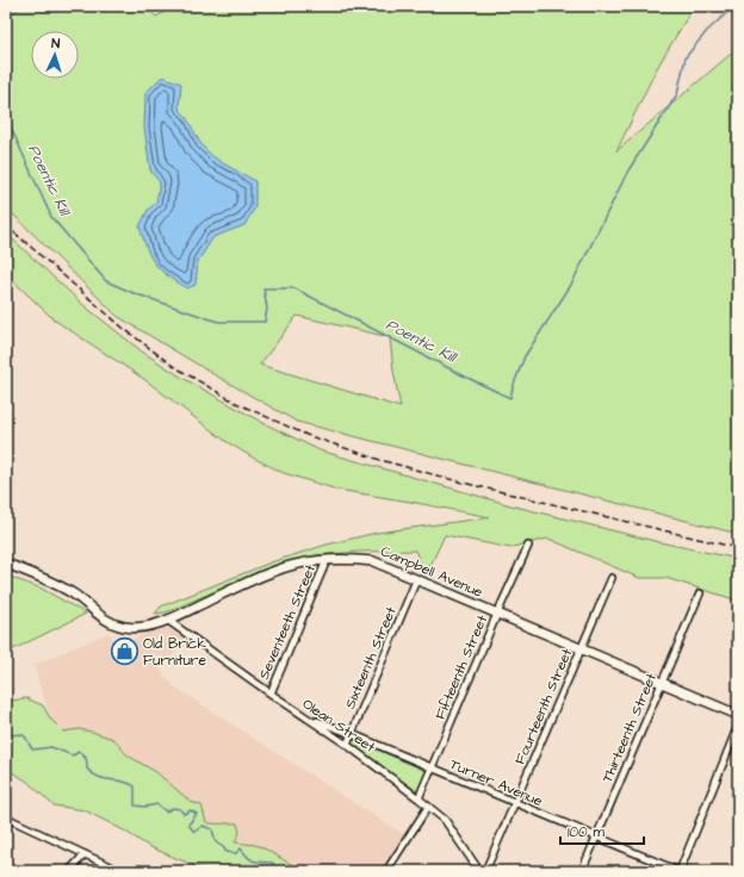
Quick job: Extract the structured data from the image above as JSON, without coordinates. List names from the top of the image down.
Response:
{
  "streets": {
    "street": [
      "Campbell Avenue",
      "Seventeeth Street",
      "Sixteenth Street",
      "Fifteenth Street",
      "Fourteenth Street",
      "Olean Street",
      "Thirteenth Street",
      "Turner Avenue"
    ]
  },
  "crossings": [
    ["Campbell Avenue", "Seventeeth Street"],
    ["Campbell Avenue", "Sixteenth Street"],
    ["Campbell Avenue", "Fifteenth Street"],
    ["Campbell Avenue", "Fourteenth Street"],
    ["Campbell Avenue", "Olean Street"],
    ["Campbell Avenue", "Thirteenth Street"],
    ["Seventeeth Street", "Olean Street"],
    ["Sixteenth Street", "Olean Street"],
    ["Sixteenth Street", "Turner Avenue"],
    ["Fifteenth Street", "Olean Street"],
    ["Fifteenth Street", "Turner Avenue"],
    ["Fourteenth Street", "Turner Avenue"],
    ["Olean Street", "Turner Avenue"],
    ["Thirteenth Street", "Turner Avenue"]
  ],
  "water": ["Poentic Kill"],
  "places": {
    "shop": ["Old Brick Furniture"]
  },
  "scale_bar": "100 m",
  "north": "top"
}
